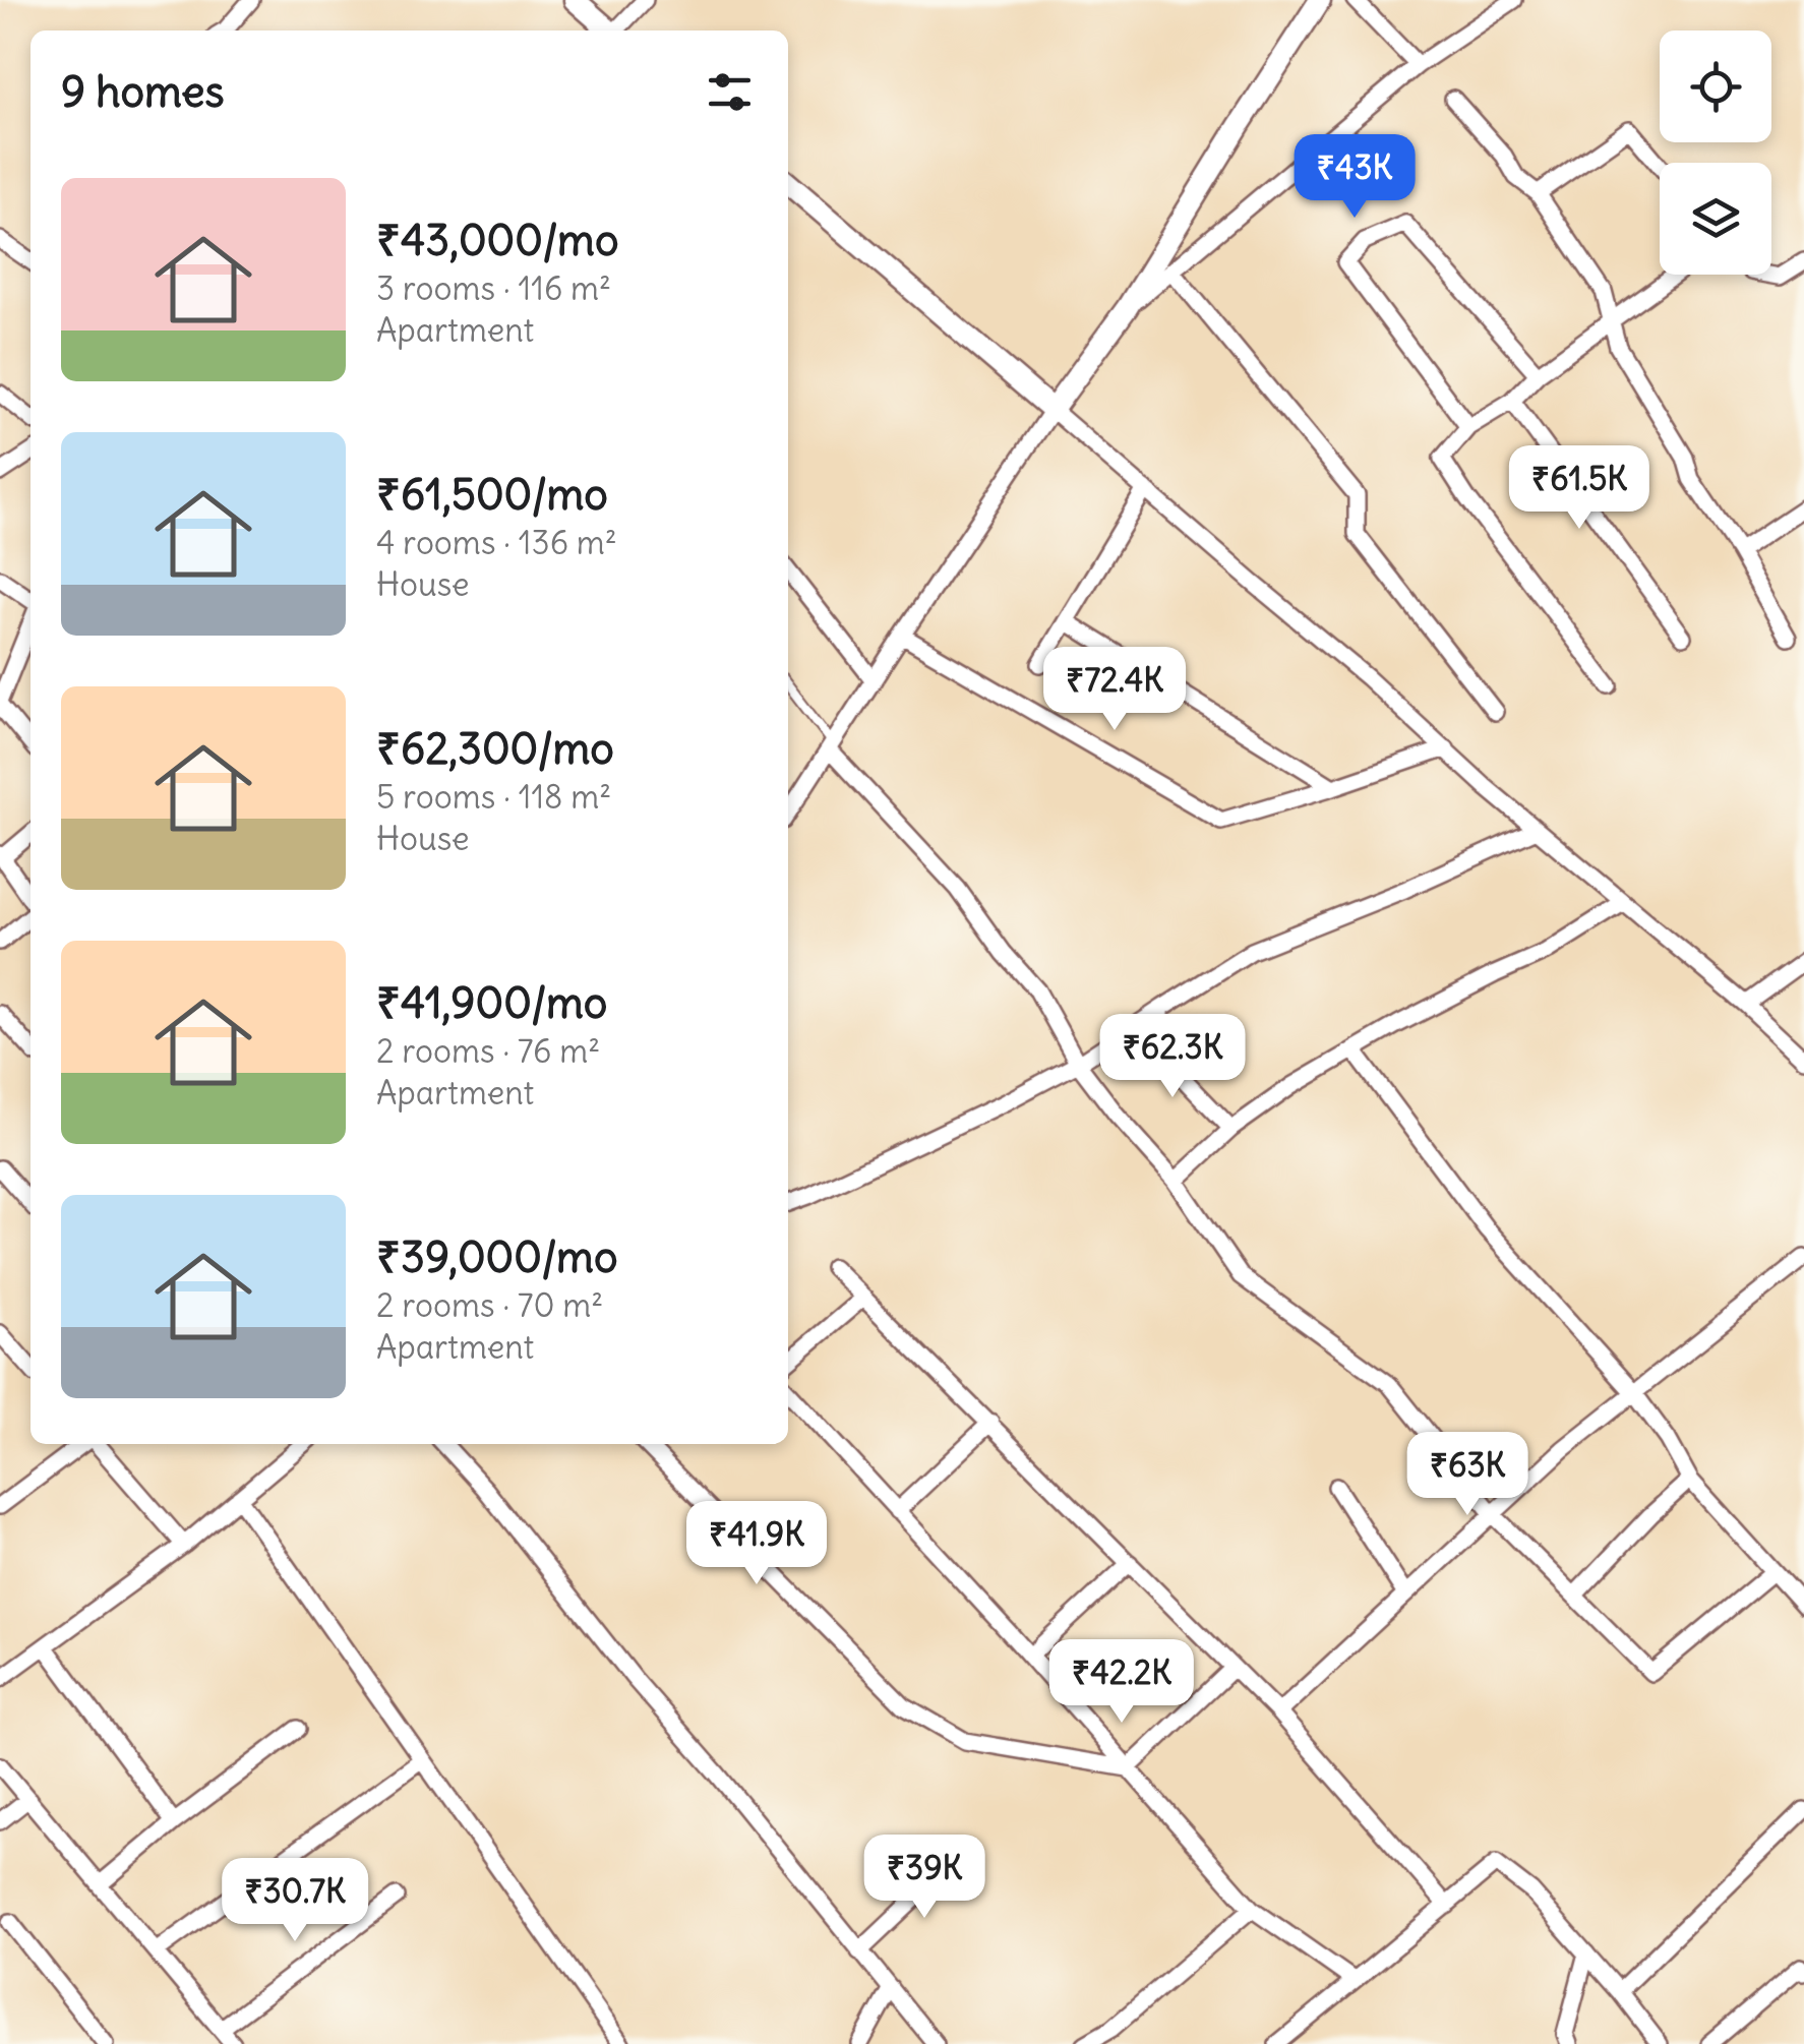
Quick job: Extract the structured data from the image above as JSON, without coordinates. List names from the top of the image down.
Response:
{
  "page": {
    "heading": "9 homes",
    "price": [
      "₹43K",
      "₹61.5K",
      "₹72.4K",
      "₹62.3K",
      "₹63K",
      "₹41.9K",
      "₹42.2K",
      "₹39K",
      "₹30.7K"
    ],
    "list": [
      {
        "name": "₹43,000/mo",
        "note": "3 rooms · 116 m² · Apartment"
      },
      {
        "name": "₹61,500/mo",
        "note": "4 rooms · 136 m² · House"
      },
      {
        "name": "₹62,300/mo",
        "note": "5 rooms · 118 m² · House"
      },
      {
        "name": "₹41,900/mo",
        "note": "2 rooms · 76 m² · Apartment"
      },
      {
        "name": "₹39,000/mo",
        "note": "2 rooms · 70 m² · Apartment"
      }
    ]
  }
}
